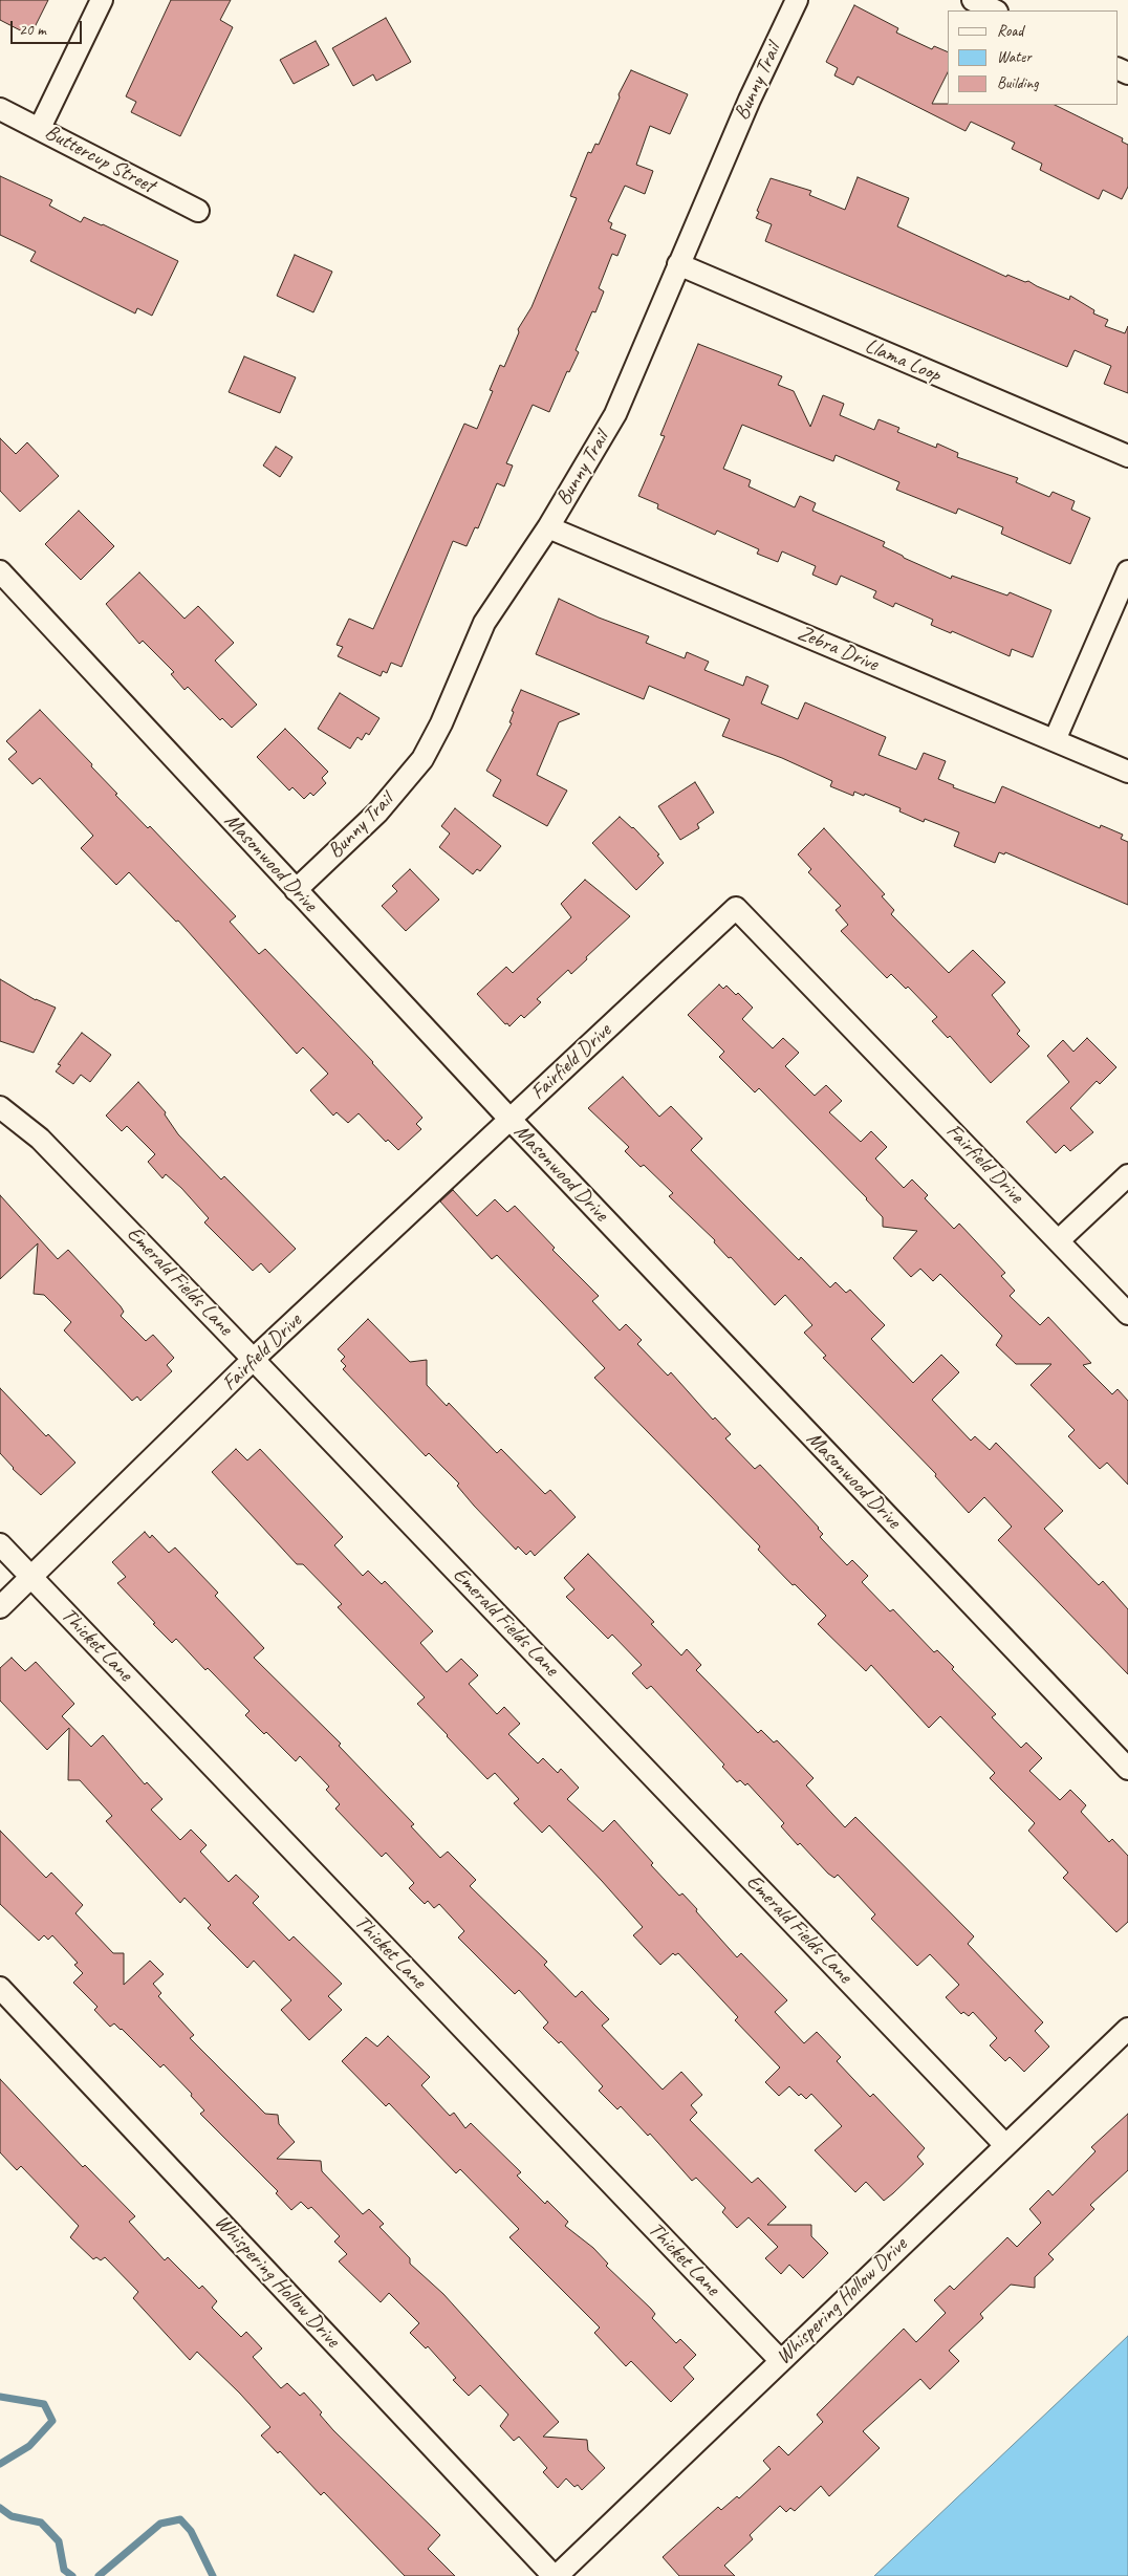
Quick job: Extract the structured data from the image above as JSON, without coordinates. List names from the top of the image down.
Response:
{
  "streets": {
    "street": [
      "Bunny Trail",
      "Buttercup Street",
      "Llama Loop",
      "Zebra Drive",
      "Masonwood Drive",
      "Fairfield Drive",
      "Emerald Fields Lane",
      "Thicket Lane",
      "Whispering Hollow Drive"
    ]
  },
  "crossings": [
    ["Bunny Trail", "Llama Loop"],
    ["Bunny Trail", "Zebra Drive"],
    ["Bunny Trail", "Masonwood Drive"],
    ["Masonwood Drive", "Fairfield Drive"],
    ["Fairfield Drive", "Emerald Fields Lane"],
    ["Fairfield Drive", "Thicket Lane"],
    ["Emerald Fields Lane", "Whispering Hollow Drive"],
    ["Thicket Lane", "Whispering Hollow Drive"]
  ],
  "legend": ["Road", "Water", "Building"],
  "scale_bar": "20 m"
}
